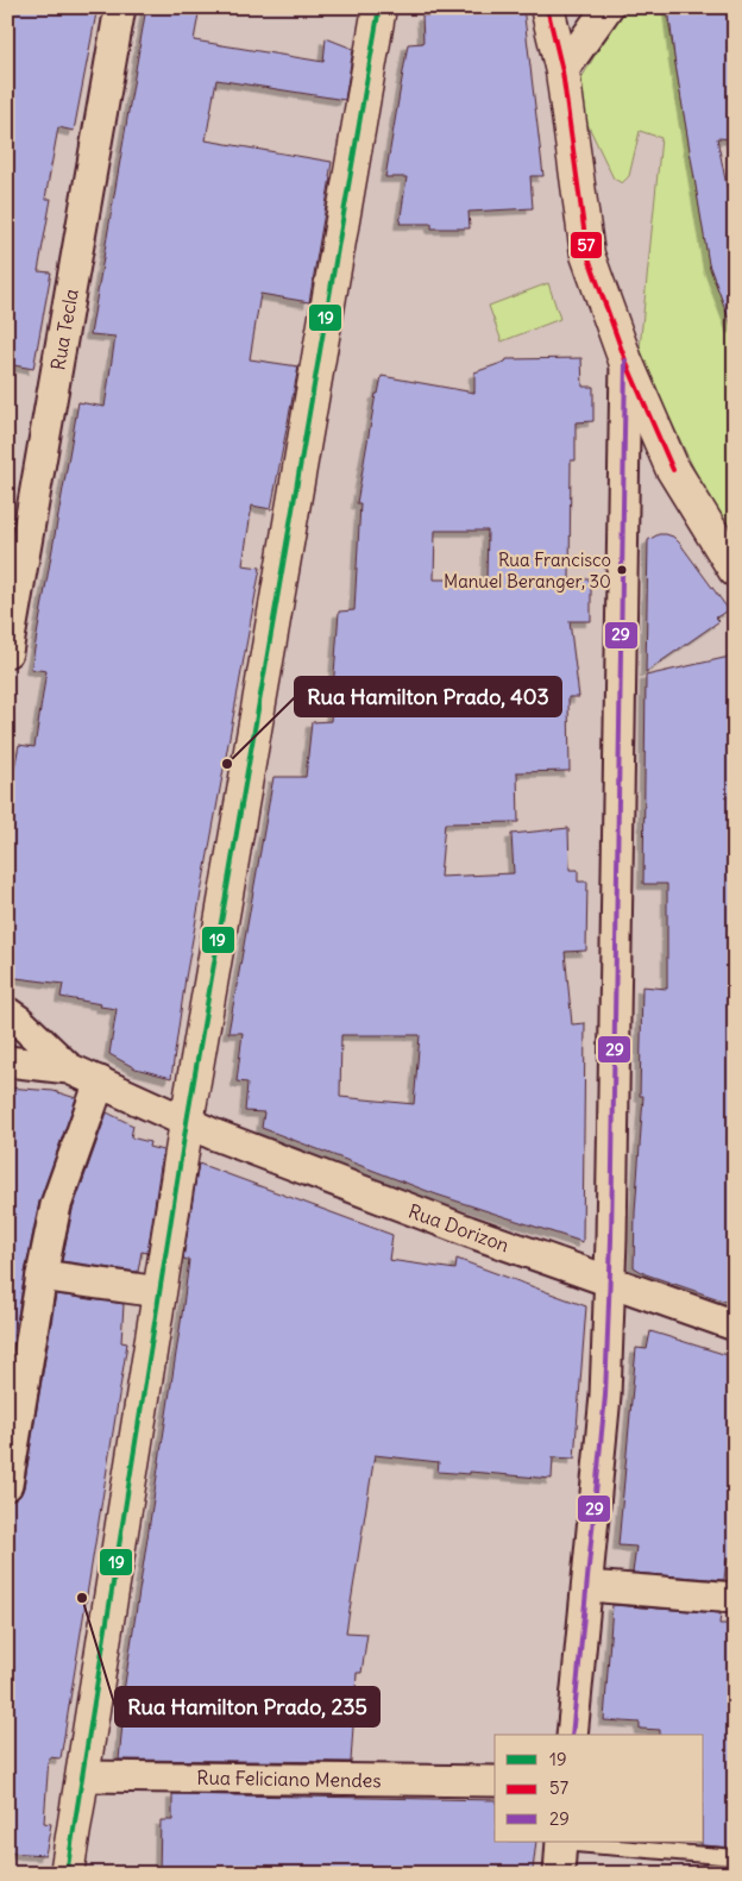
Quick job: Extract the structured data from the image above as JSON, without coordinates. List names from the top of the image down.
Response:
{
  "streets": {
    "street": ["Rua Tecla", "Rua Dorizon", "Rua Feliciano Mendes"]
  },
  "places": ["Rua Francisco Manuel Beranger, 30", "Rua Hamilton Prado, 403", "Rua Hamilton Prado, 235"],
  "lines": ["transit line 19", "transit line 57", "transit line 29"],
  "legend": ["19", "57", "29"]
}
